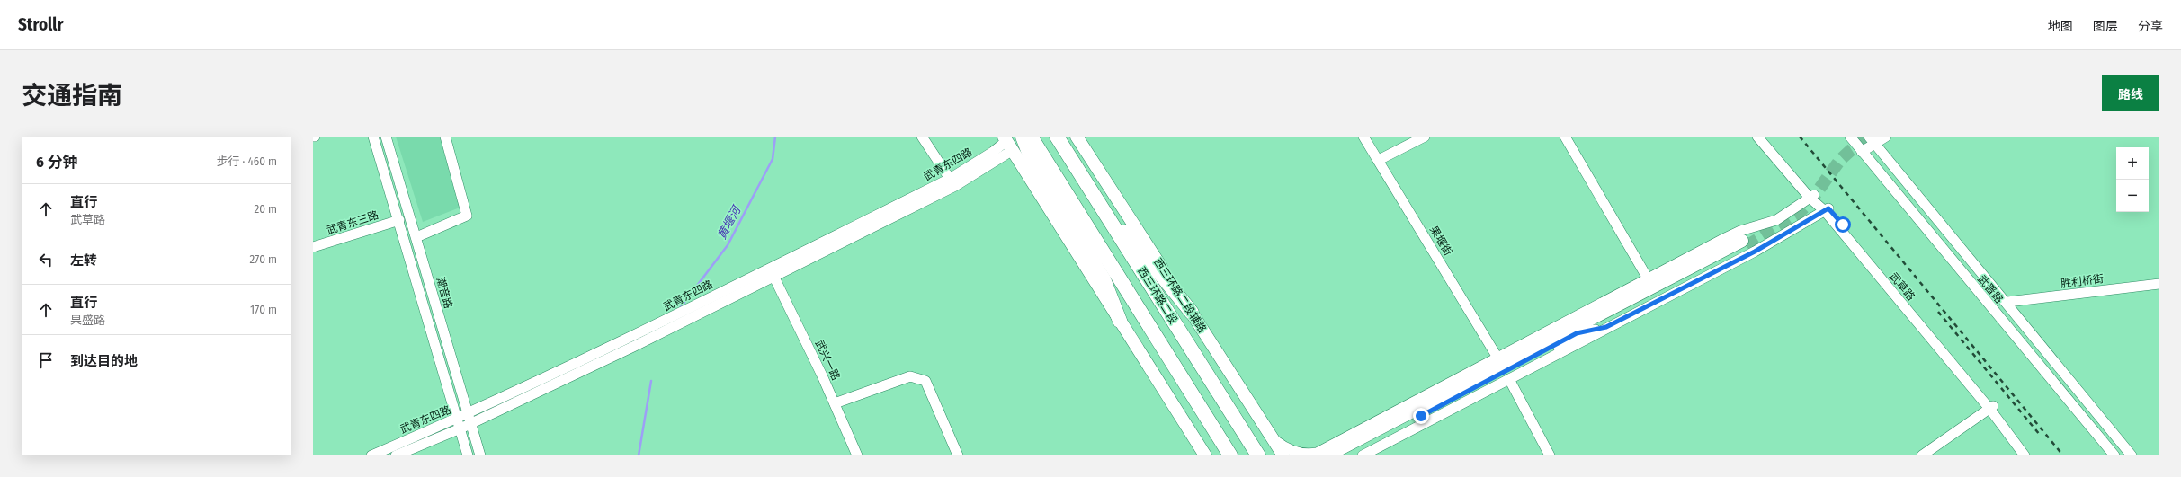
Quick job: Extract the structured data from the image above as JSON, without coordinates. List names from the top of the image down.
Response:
{
  "streets": {
    "highway": ["西三环路二段"],
    "main road": ["西三环路二段辅路"],
    "street": [
      "武青东四路",
      "武青东三路",
      "果堰街",
      "胜利桥街",
      "武草路",
      "武晋路",
      "潮音路",
      "武兴一路"
    ]
  },
  "crossings": [
    ["武青东四路", "潮音路"],
    ["武青东四路", "武兴一路"],
    ["武青东三路", "潮音路"],
    ["胜利桥街", "武晋路"]
  ],
  "water": ["黄堰河"],
  "page": {
    "header": "Strollr",
    "nav": ["地图", "图层", "分享"],
    "title": "交通指南",
    "buttons": "路线",
    "heading": ["6 分钟", "步行 · 460 m"],
    "map_buttons": ["+", "−"],
    "list": [
      ["直行", "武草路", "20 m"],
      ["左转", "270 m"],
      ["直行", "果盛路", "170 m"],
      "到达目的地"
    ]
  }
}
